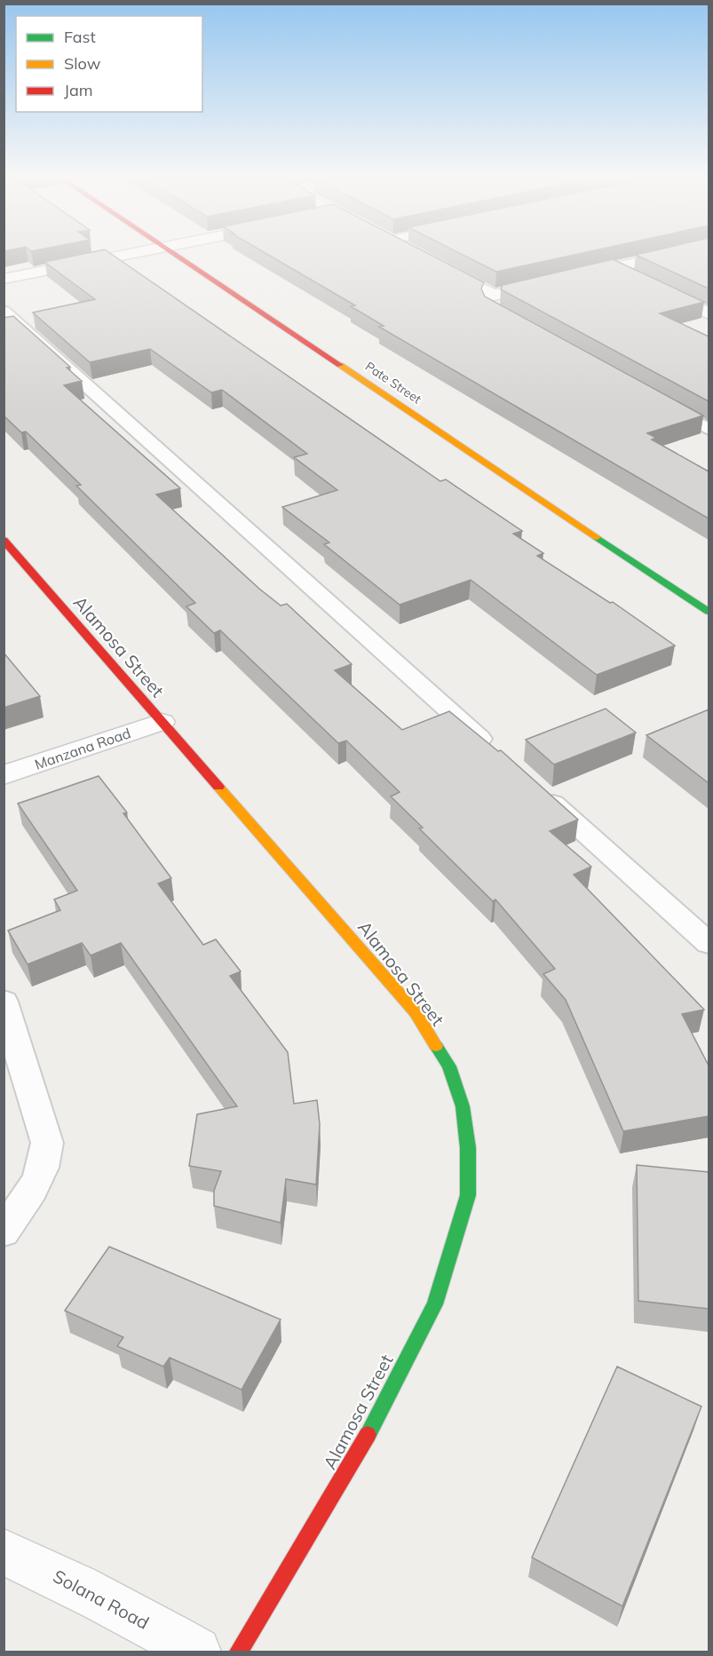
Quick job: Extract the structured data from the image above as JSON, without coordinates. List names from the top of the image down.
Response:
{
  "streets": {
    "street": [
      "Pate Street",
      "Alamosa Street",
      "Manzana Road",
      "Solana Road"
    ]
  },
  "crossings": [
    ["Alamosa Street", "Manzana Road"]
  ],
  "legend": ["Fast", "Slow", "Jam"]
}
